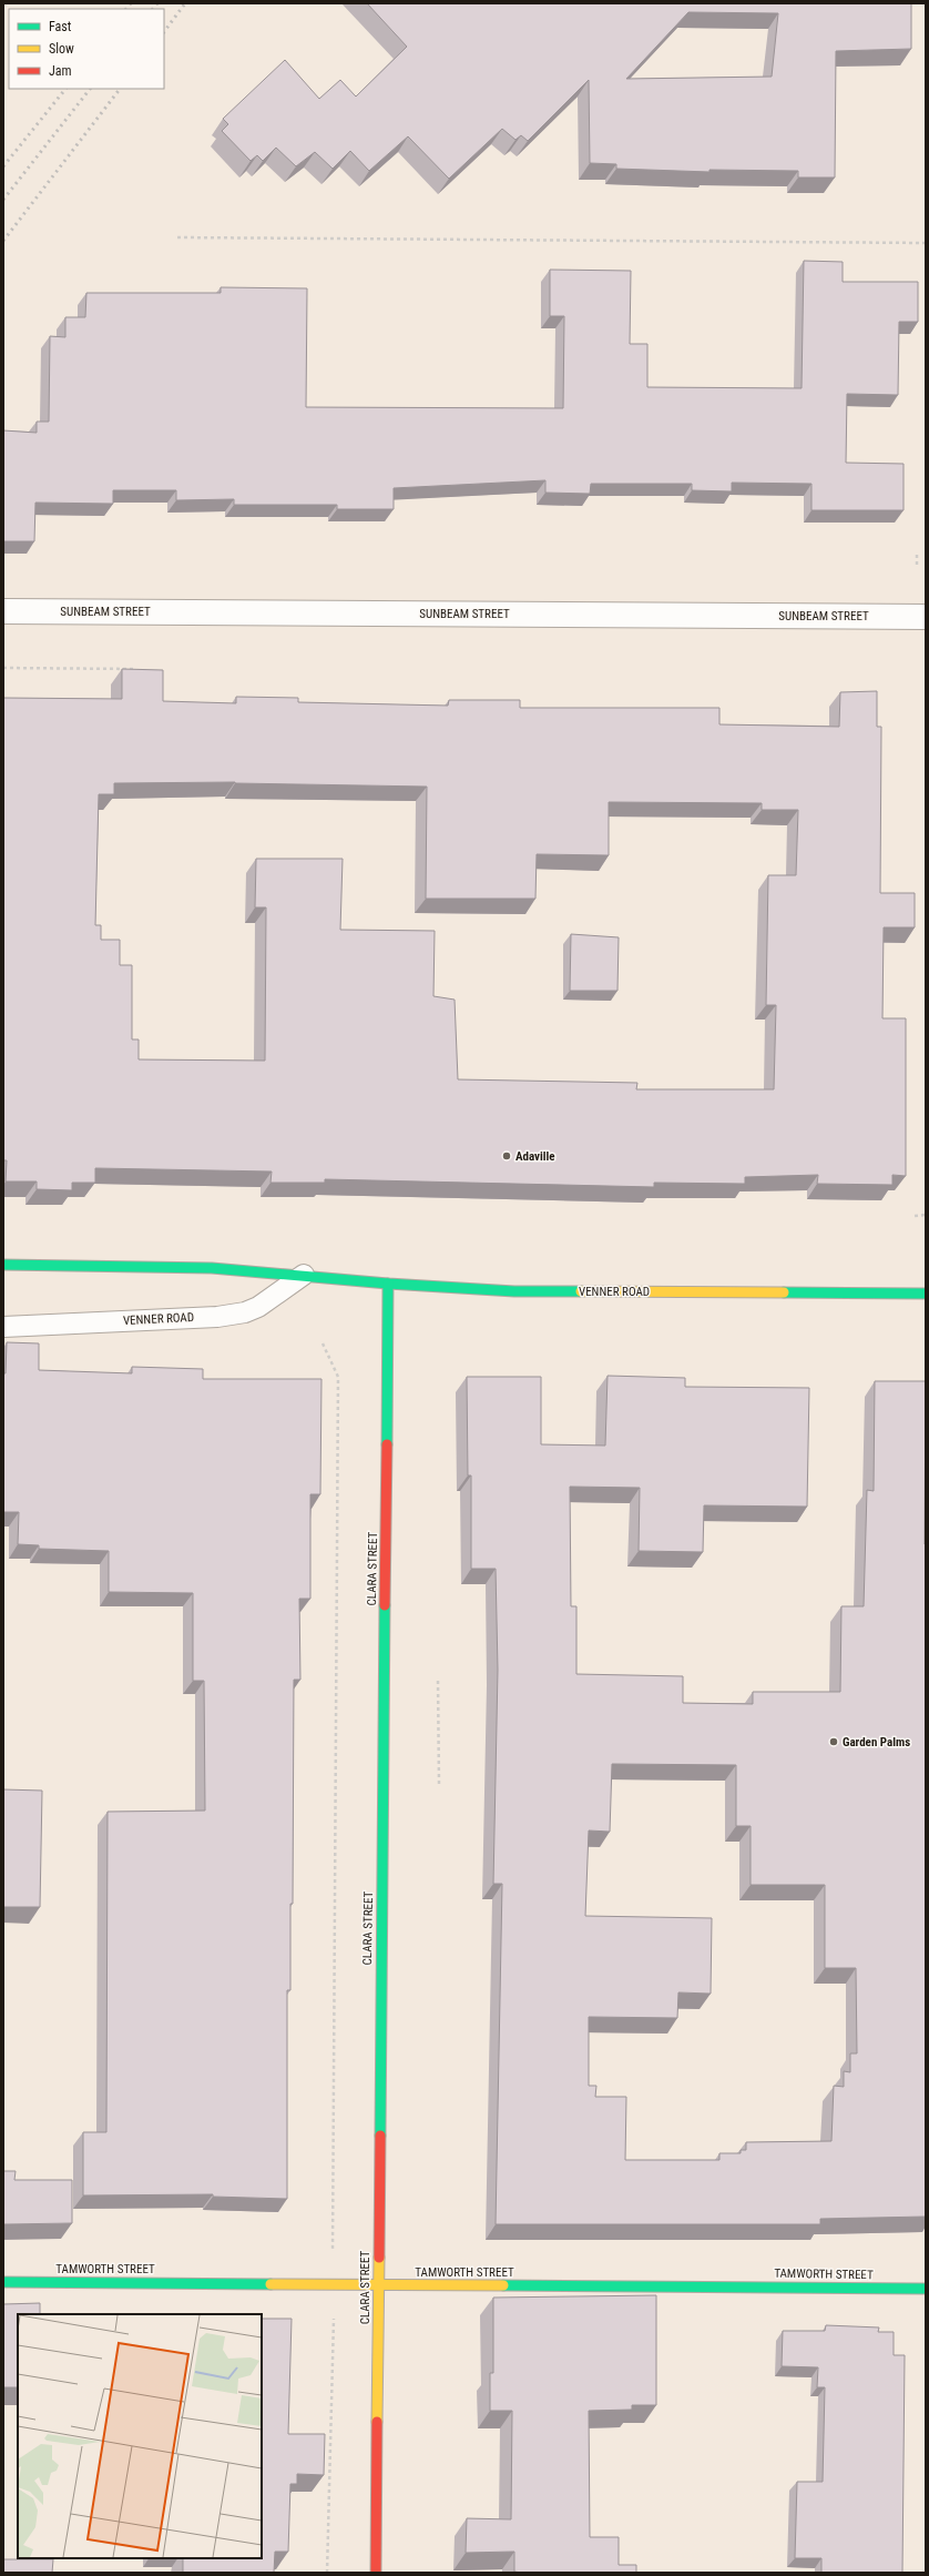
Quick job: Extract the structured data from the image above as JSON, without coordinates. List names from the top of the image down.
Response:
{
  "streets": {
    "street": [
      "SUNBEAM STREET",
      "VENNER ROAD",
      "CLARA STREET",
      "TAMWORTH STREET"
    ]
  },
  "crossings": [
    ["VENNER ROAD", "CLARA STREET"],
    ["CLARA STREET", "TAMWORTH STREET"]
  ],
  "places": ["Adaville", "Garden Palms"],
  "legend": ["Fast", "Slow", "Jam"]
}
